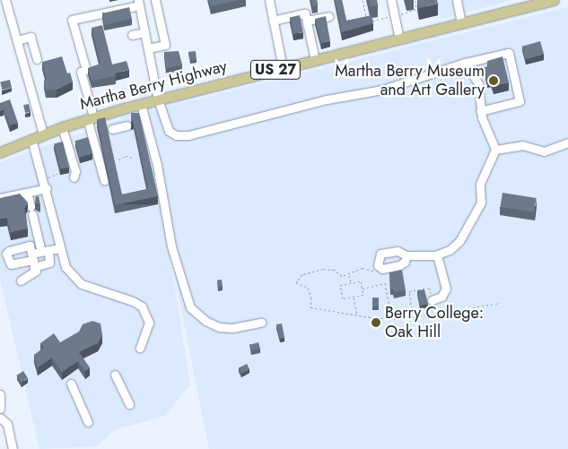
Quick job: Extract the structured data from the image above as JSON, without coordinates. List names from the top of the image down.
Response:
{
  "streets": {
    "main road": ["US 27", "Martha Berry Highway"]
  },
  "places": ["Martha Berry Museum and Art Gallery", "Berry College: Oak Hill"]
}
